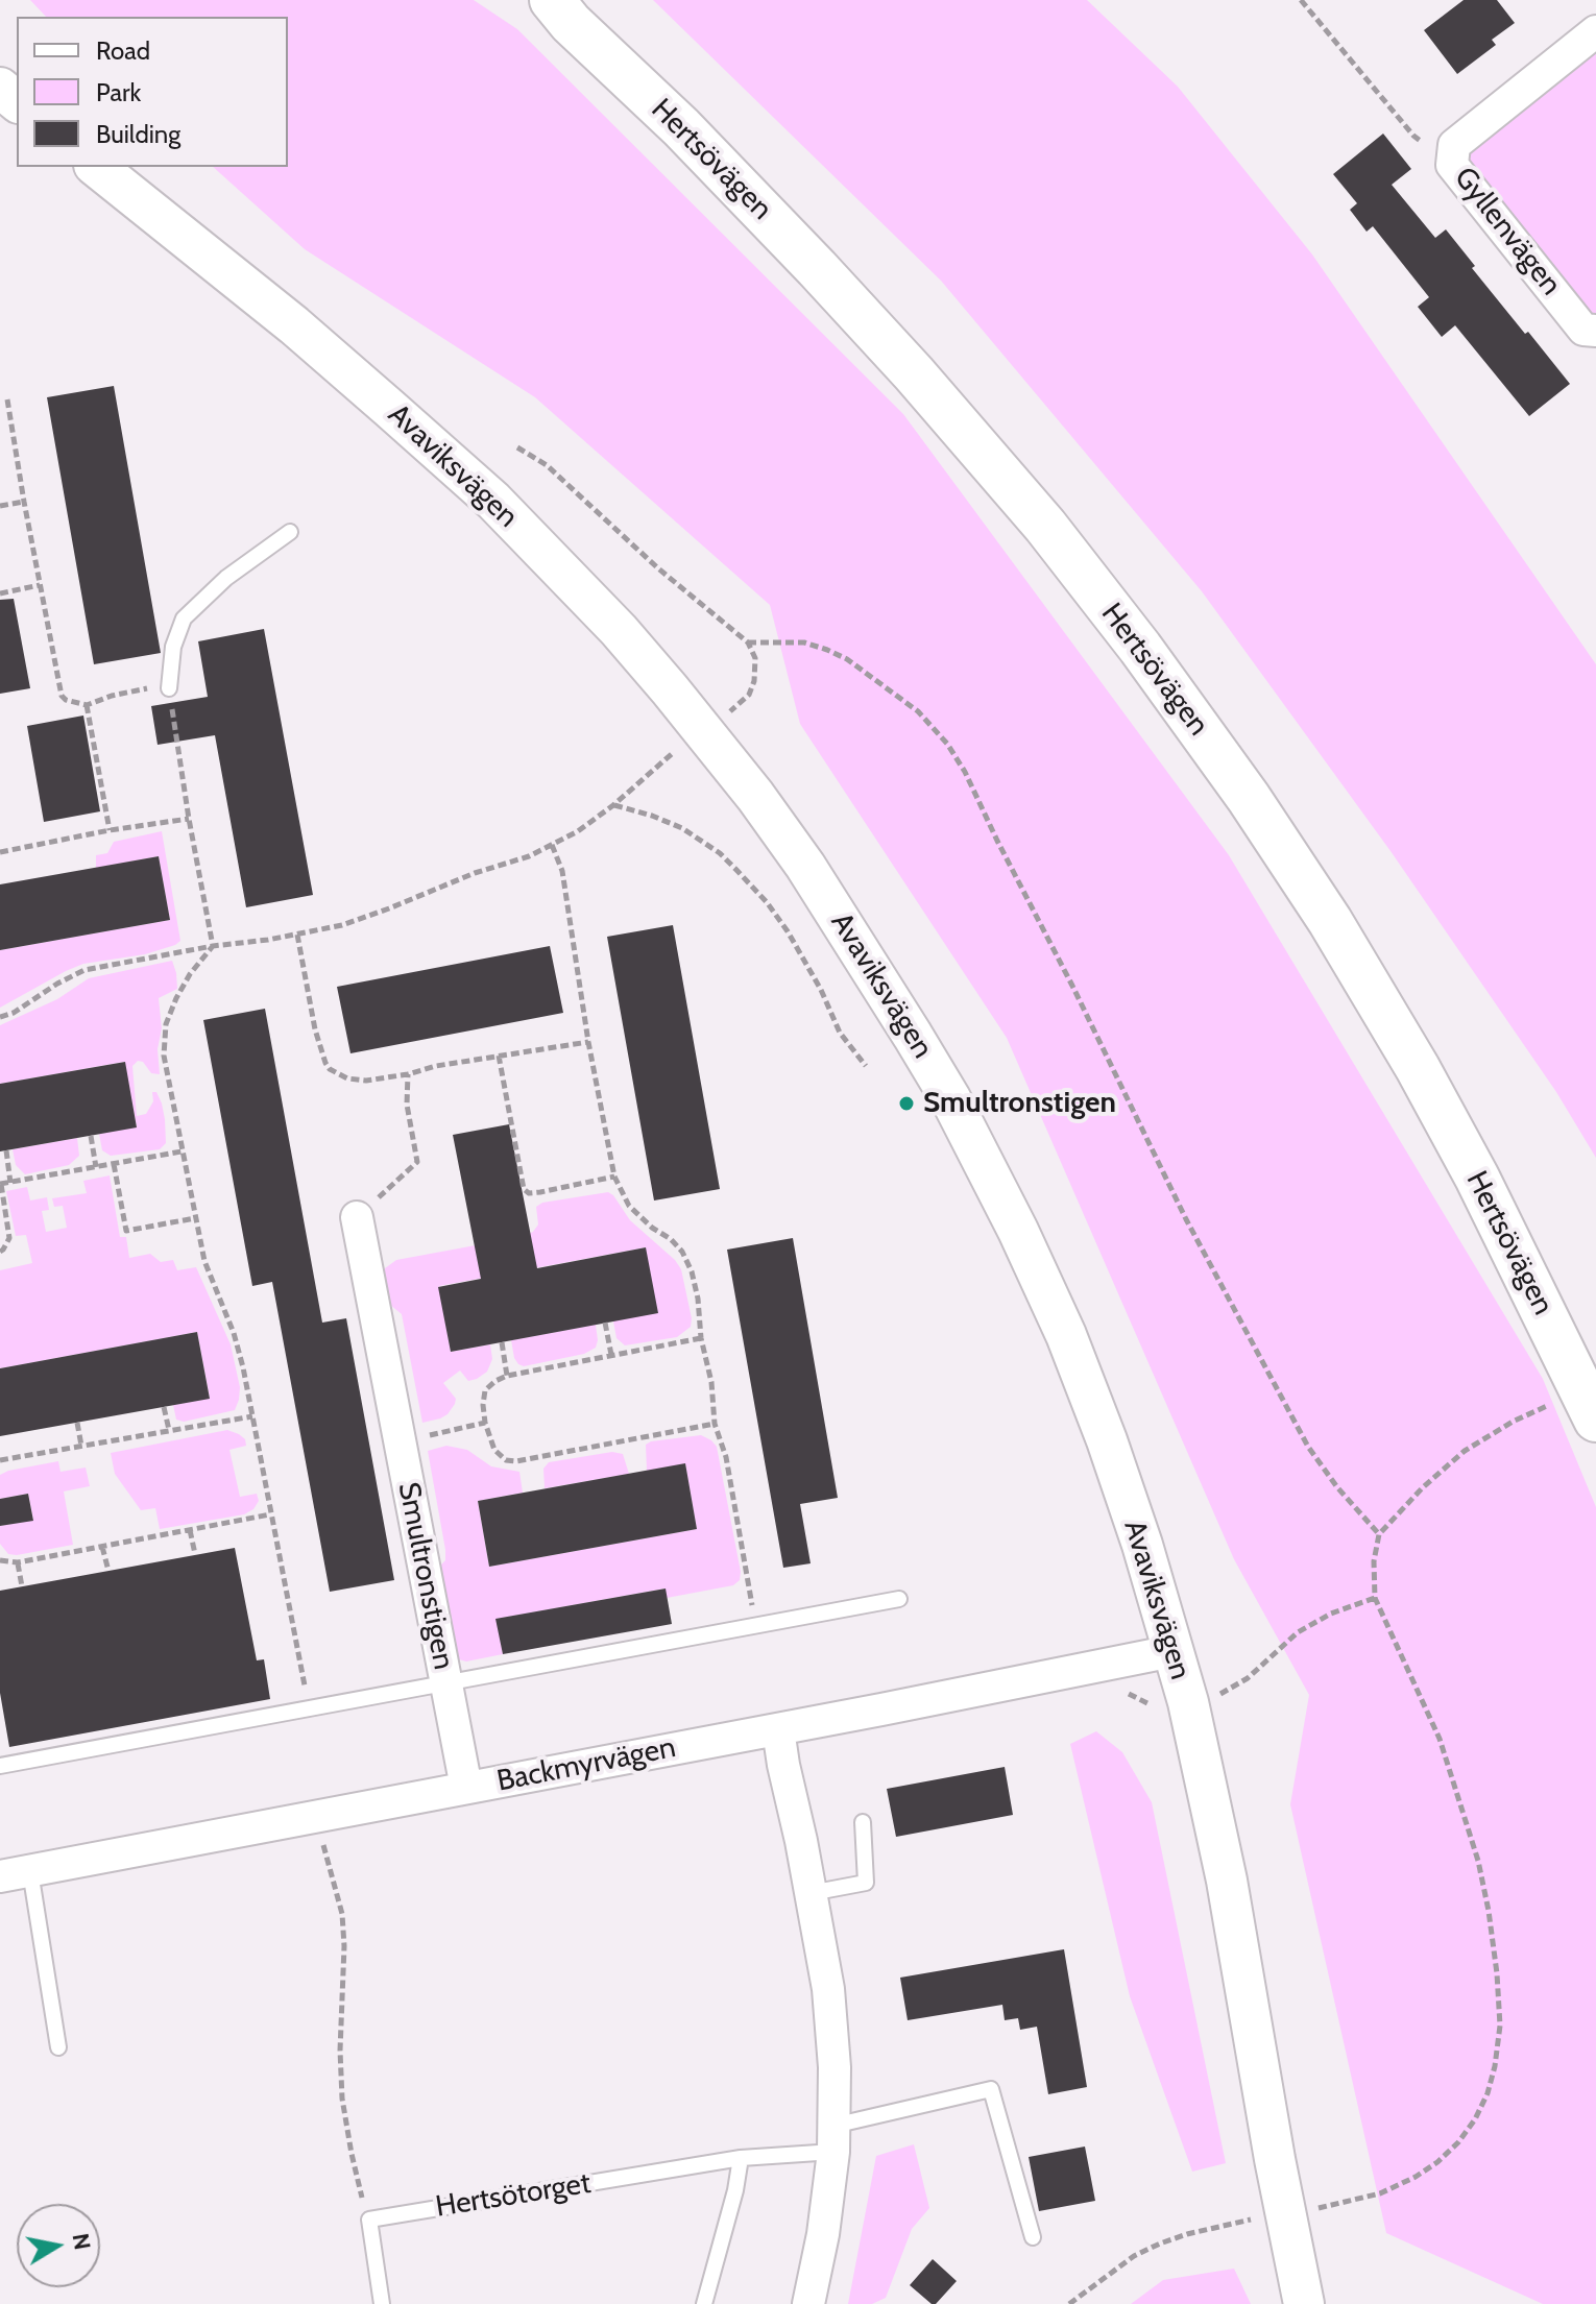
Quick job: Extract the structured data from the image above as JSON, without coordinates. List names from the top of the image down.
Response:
{
  "streets": {
    "main road": ["Hertsövägen"],
    "street": [
      "Gyllenvägen",
      "Avaviksvägen",
      "Smultronstigen",
      "Backmyrvägen"
    ],
    "lane": ["Hertsötorget"]
  },
  "crossings": [
    ["Avaviksvägen", "Backmyrvägen"],
    ["Smultronstigen", "Backmyrvägen"]
  ],
  "places": ["Smultronstigen"],
  "legend": ["Road", "Park", "Building"],
  "north": "right"
}
